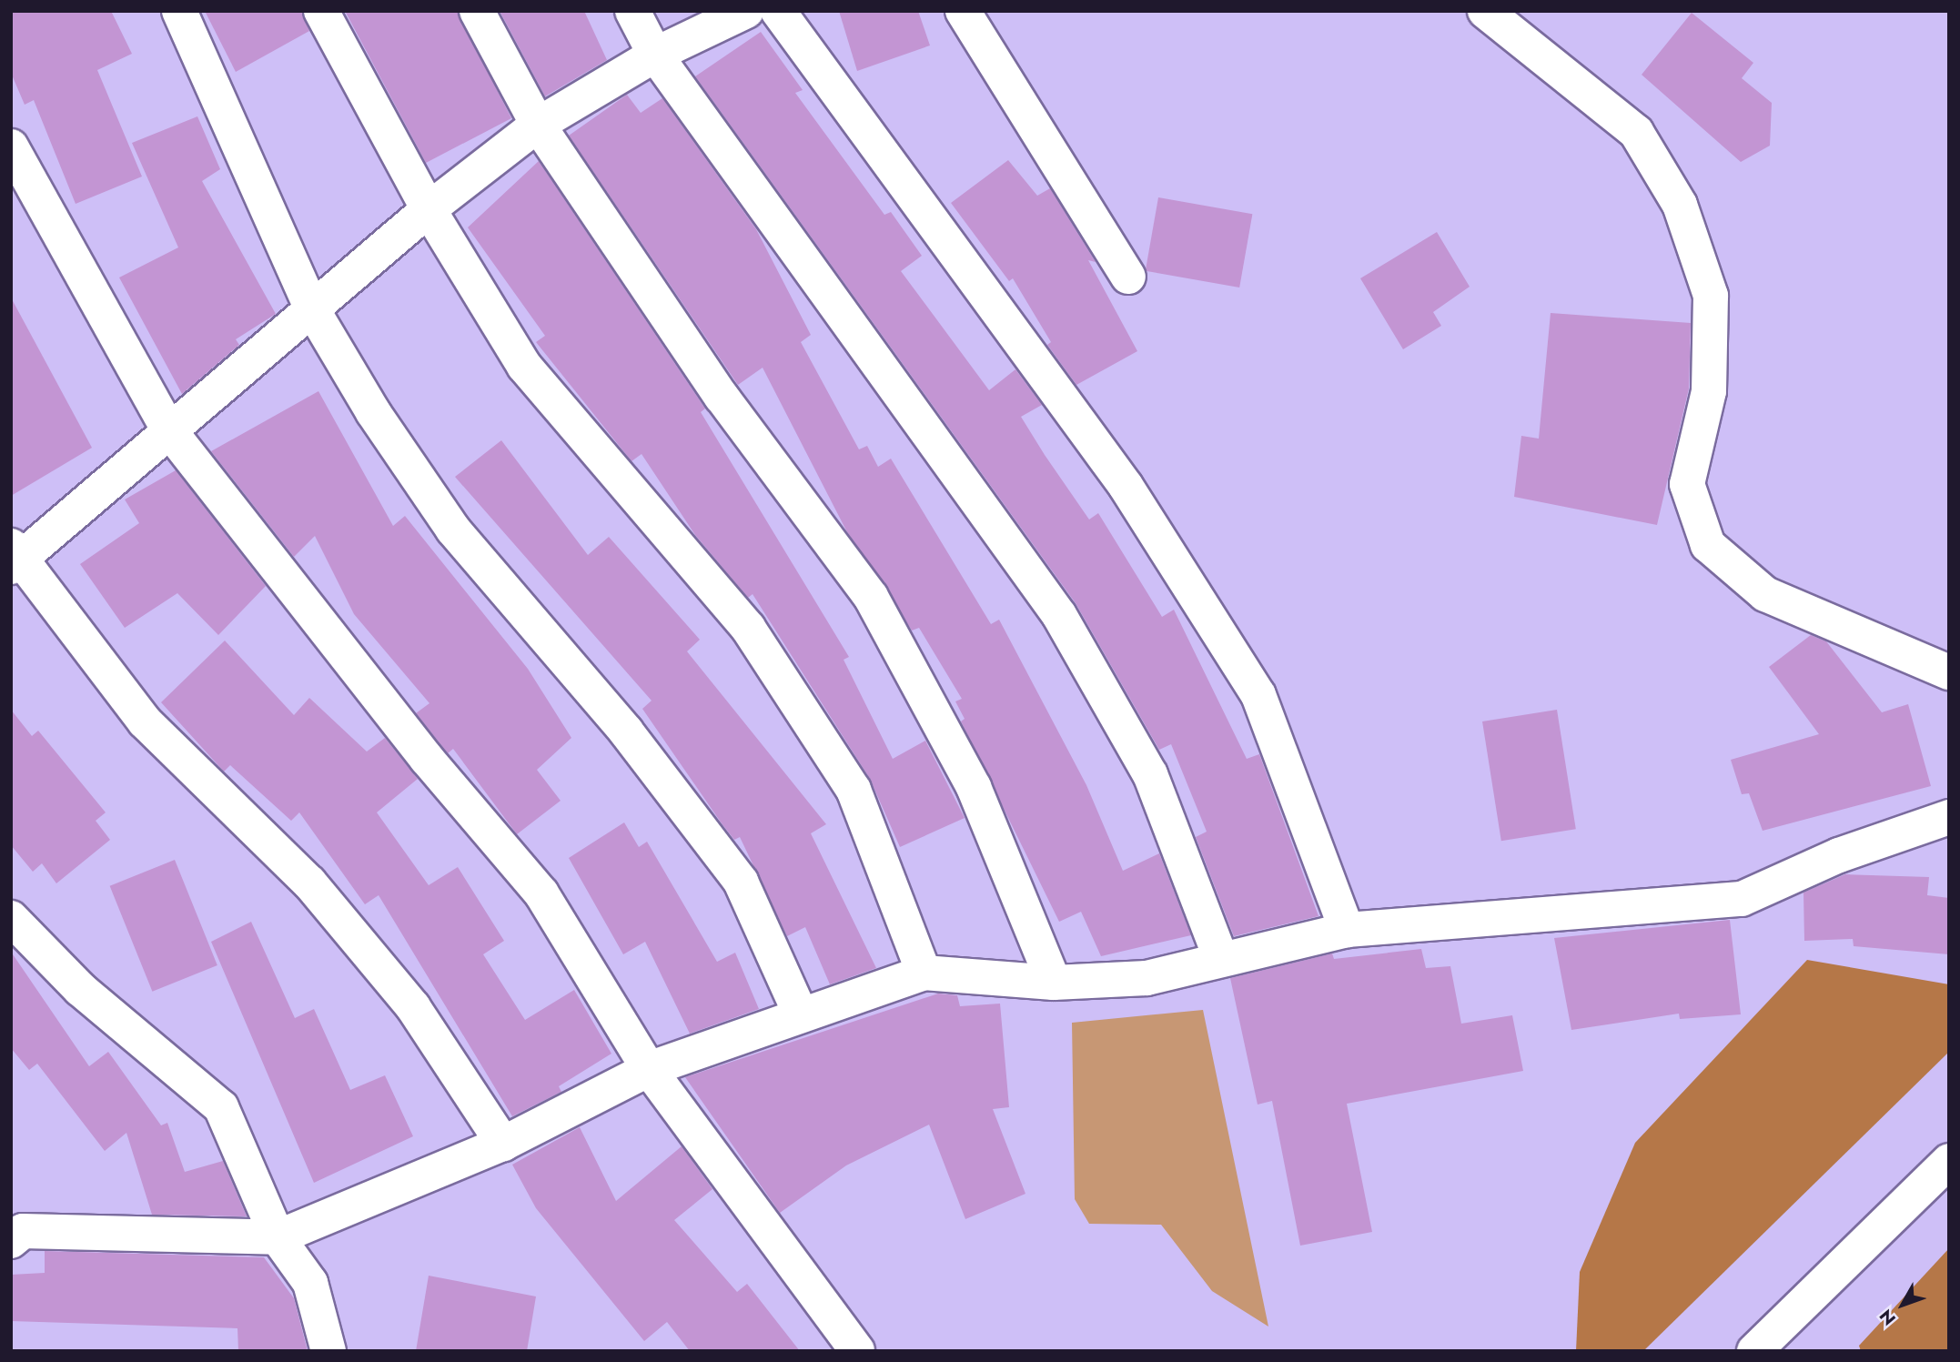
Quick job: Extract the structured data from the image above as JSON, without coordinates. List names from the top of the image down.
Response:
{
  "north": "bottom left"
}
